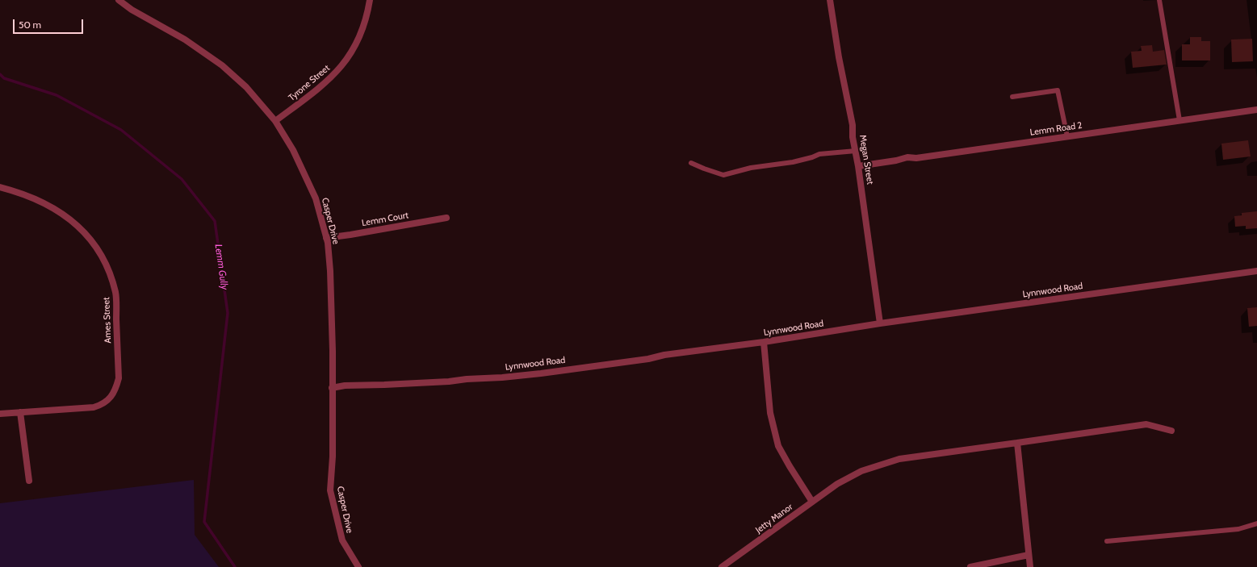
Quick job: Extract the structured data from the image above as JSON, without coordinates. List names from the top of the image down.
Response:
{
  "streets": {
    "street": [
      "Tyrone Street",
      "Lemm Road 2",
      "Megan Street",
      "Lemm Court",
      "Casper Drive",
      "Lynnwood Road",
      "Ames Street",
      "Jetty Manor"
    ]
  },
  "crossings": [
    ["Tyrone Street", "Casper Drive"],
    ["Lemm Road 2", "Megan Street"],
    ["Megan Street", "Lynnwood Road"],
    ["Lemm Court", "Casper Drive"],
    ["Casper Drive", "Lynnwood Road"]
  ],
  "water": ["Lemm Gully"],
  "scale_bar": "50 m"
}
